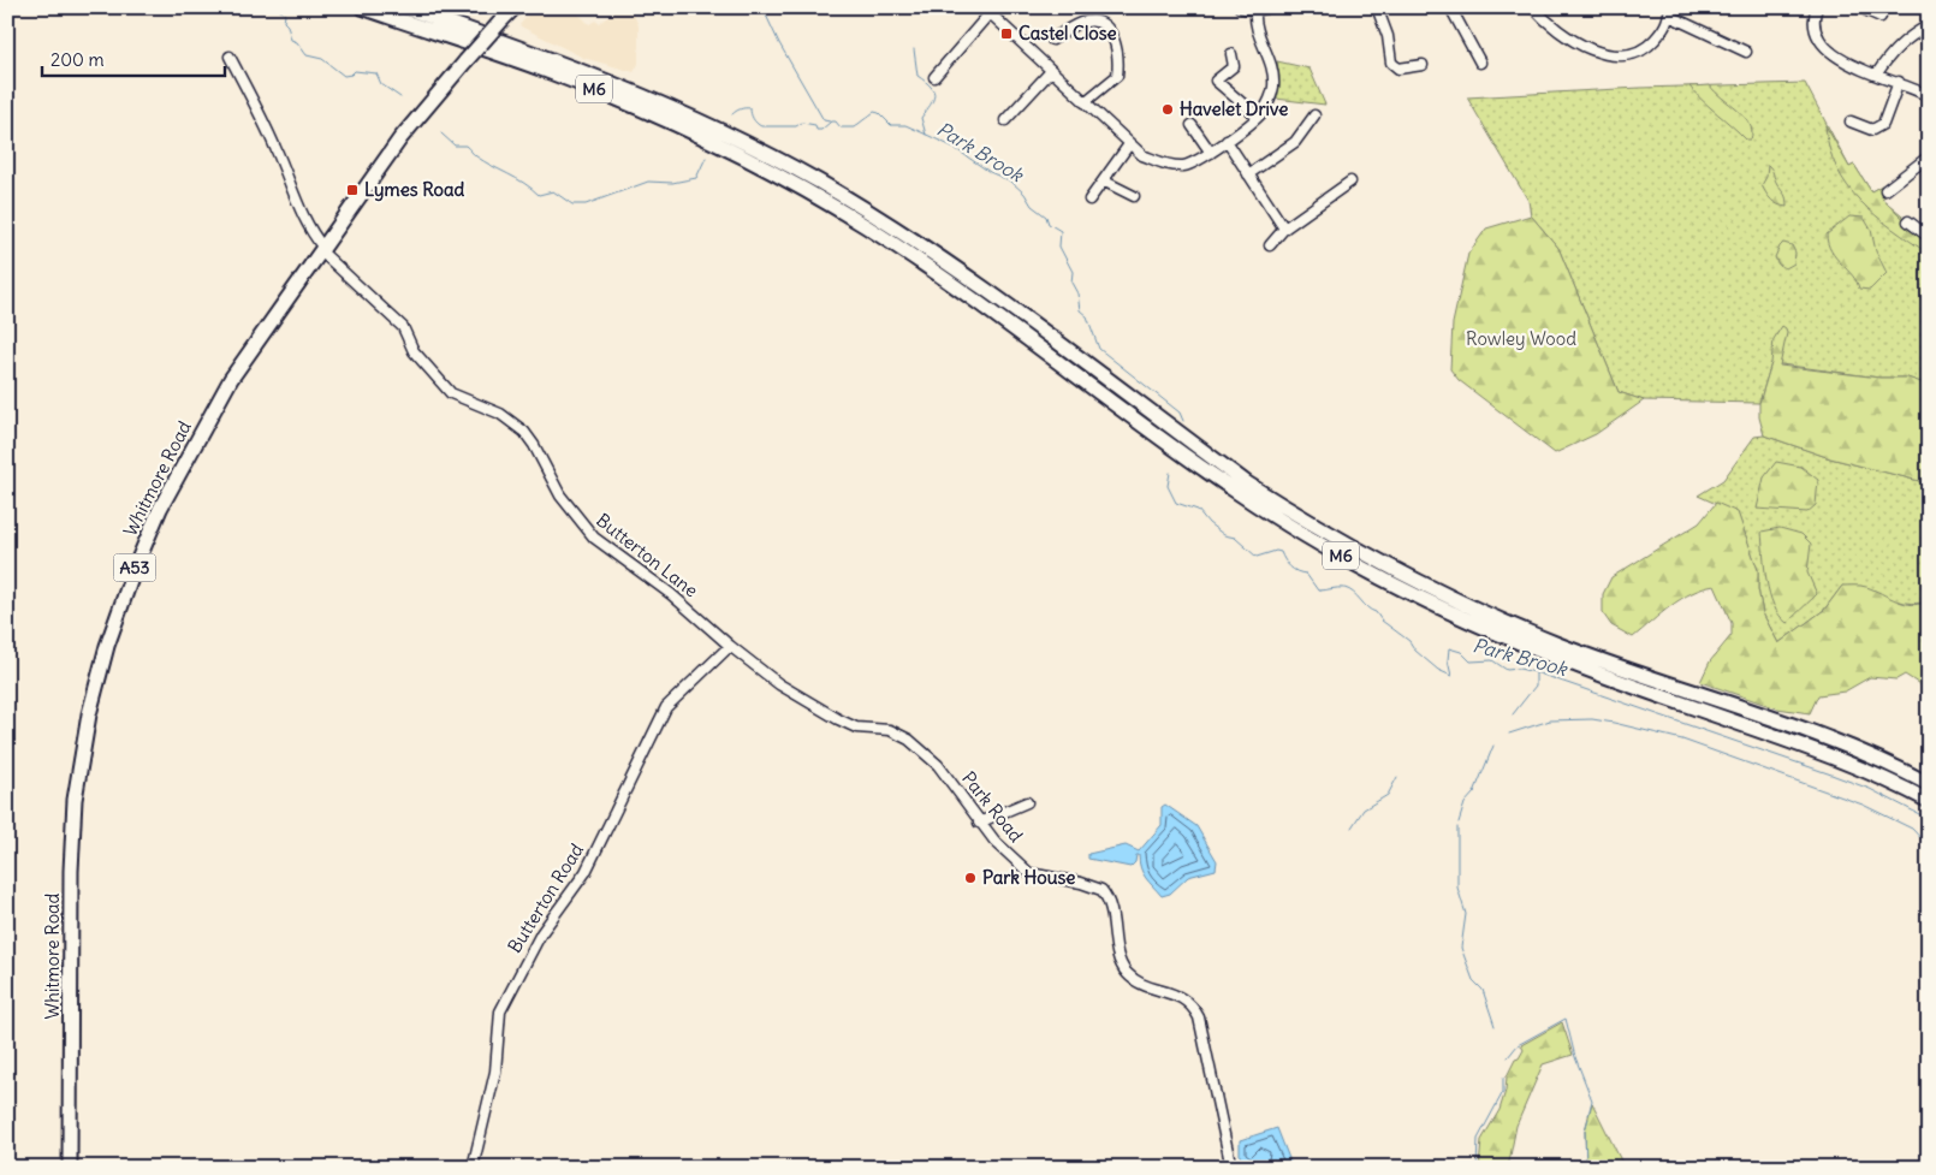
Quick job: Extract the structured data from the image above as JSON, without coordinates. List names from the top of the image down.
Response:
{
  "streets": {
    "highway": ["M6", "Whitmore Road", "A53"],
    "street": ["Butterton Lane", "Park Road", "Butterton Road"]
  },
  "crossings": [
    ["Whitmore Road", "Butterton Lane"],
    ["Butterton Lane", "Park Road"],
    ["Butterton Lane", "Butterton Road"]
  ],
  "water": ["Park Brook"],
  "parks": ["Rowley Wood"],
  "places": {
    "transit": ["Castel Close", "Lymes Road"],
    "other": ["Havelet Drive", "Park House"]
  },
  "scale_bar": "200 m"
}
